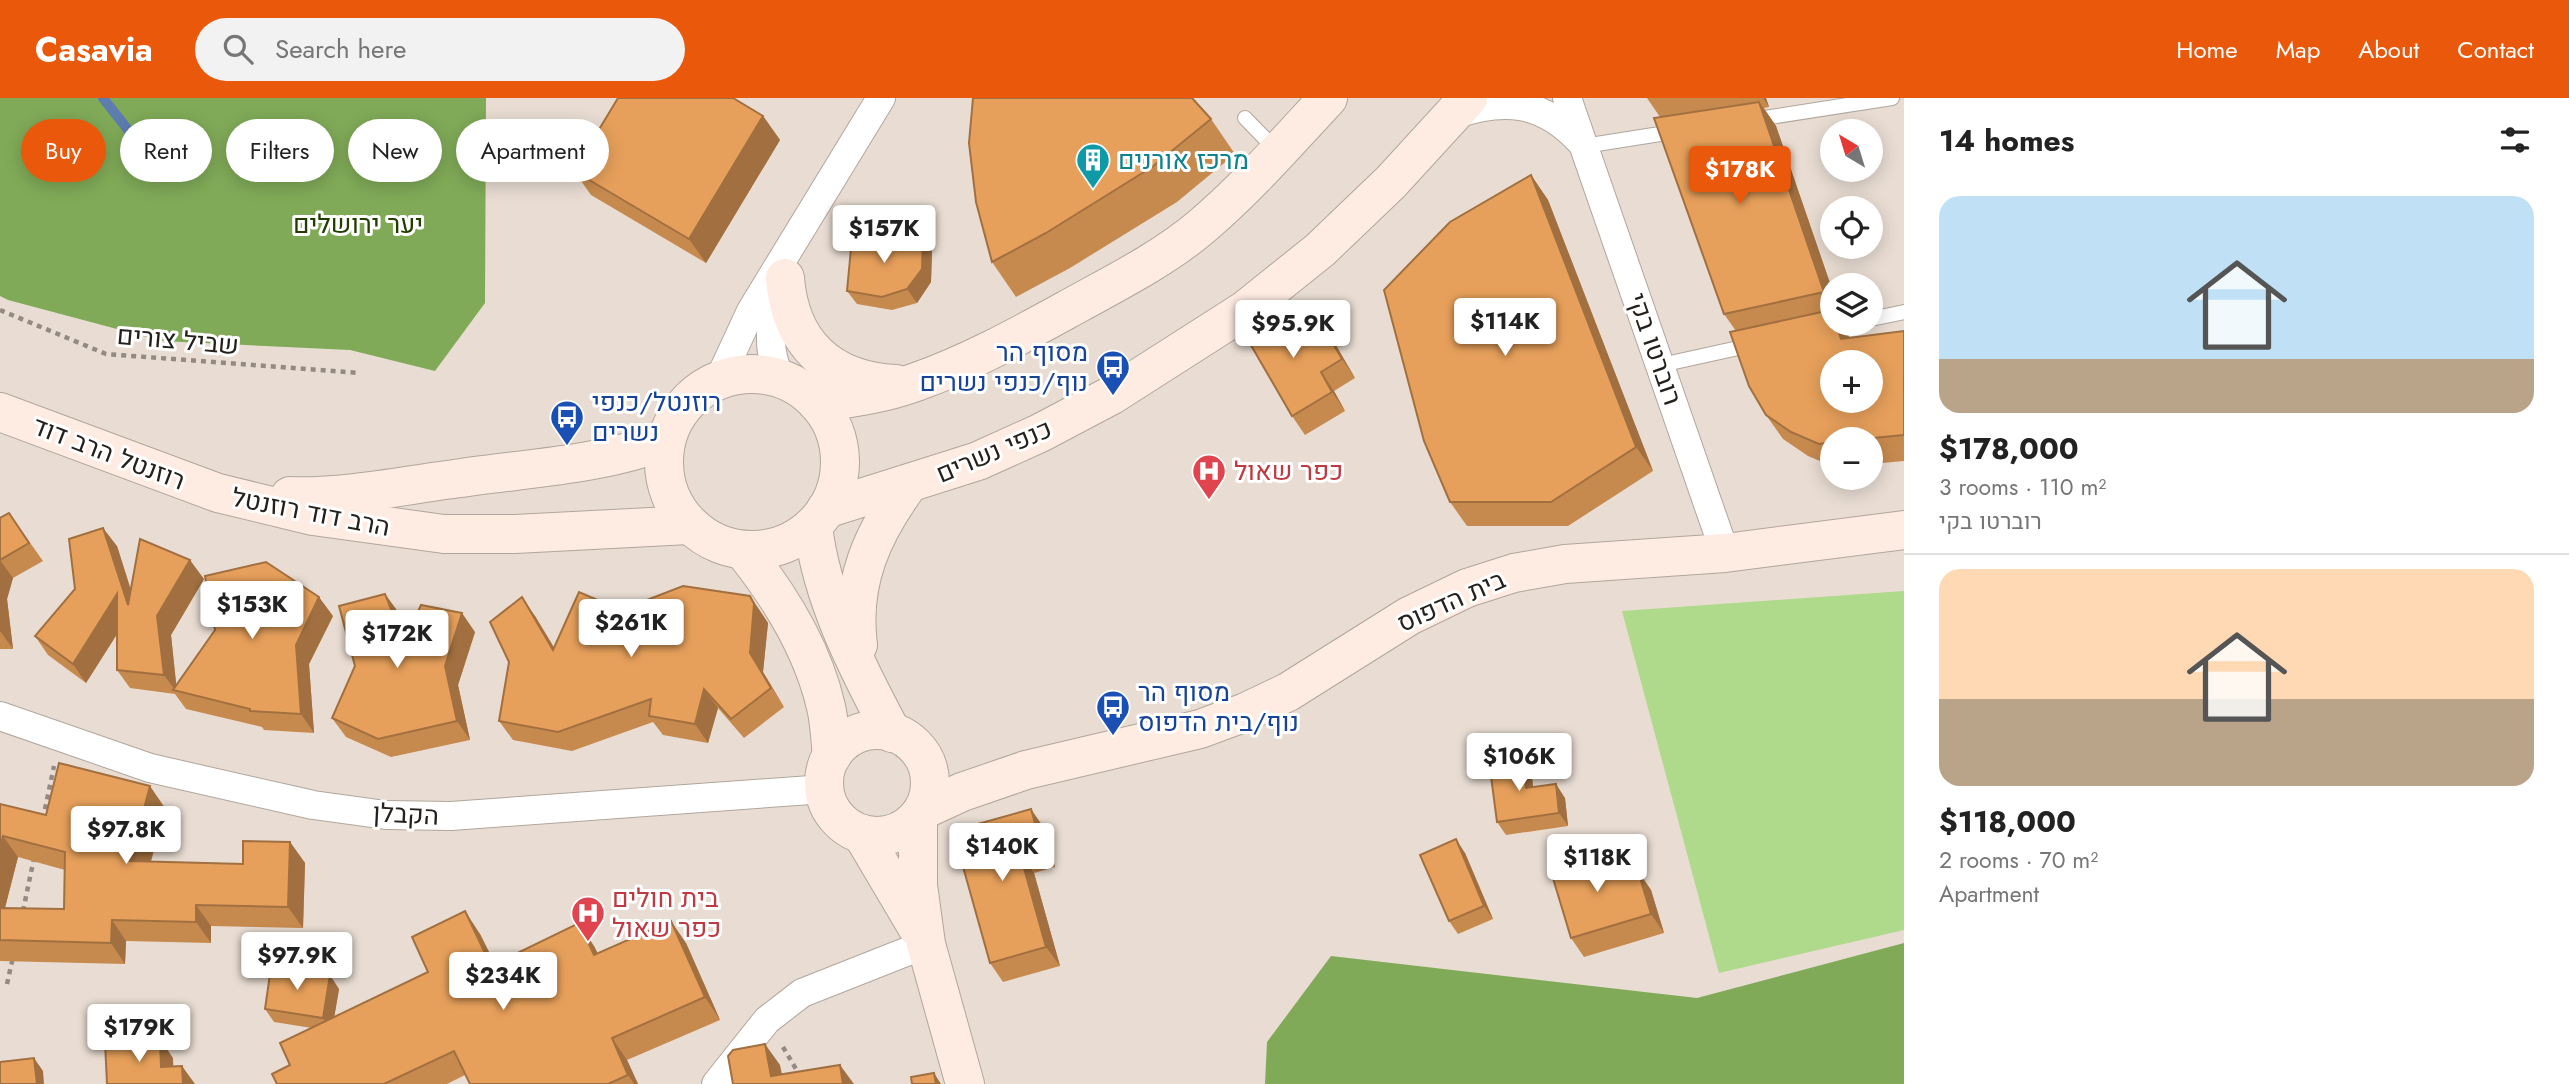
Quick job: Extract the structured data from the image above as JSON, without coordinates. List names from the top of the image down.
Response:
{
  "streets": {
    "street": [
      "רוברטו בקי",
      "כנפי נשרים",
      "רוזנטל הרב דוד",
      "הרב דוד רוזנטל",
      "בית הדפוס",
      "הקבלן"
    ],
    "path": ["שביל צורים"]
  },
  "crossings": [
    ["רוברטו בקי", "כנפי נשרים"],
    ["רוברטו בקי", "בית הדפוס"],
    ["כנפי נשרים", "הרב דוד רוזנטל"],
    ["רוזנטל הרב דוד", "הרב דוד רוזנטל"],
    ["בית הדפוס", "הקבלן"]
  ],
  "parks": ["יער ירושלים"],
  "places": {
    "building": ["מרכז אורנים"],
    "bus stop": ["מסוף הר נוף/כנפי נשרים", "רוזנטל/כנפי נשרים", "מסוף הר נוף/בית הדפוס"],
    "hospital": ["כפר שאול", "בית חולים כפר שאול"]
  },
  "north": "top left",
  "page": {
    "header": "Casavia",
    "search": "Search here",
    "nav": [
      "Home",
      "Map",
      "About",
      "Contact"
    ],
    "heading": "14 homes",
    "map_buttons": ["+", "−"],
    "chip": [
      "Buy",
      "Rent",
      "Filters",
      "New",
      "Apartment"
    ],
    "price": [
      "$178K",
      "$157K",
      "$114K",
      "$95.9K",
      "$153K",
      "$261K",
      "$172K",
      "$106K",
      "$97.8K",
      "$140K",
      "$118K",
      "$97.9K",
      "$234K",
      "$179K"
    ],
    "list": [
      {
        "name": "$178,000",
        "note": "3 rooms · 110 m² · רוברטו בקי"
      },
      {
        "name": "$118,000",
        "note": "2 rooms · 70 m² · Apartment"
      }
    ]
  }
}
